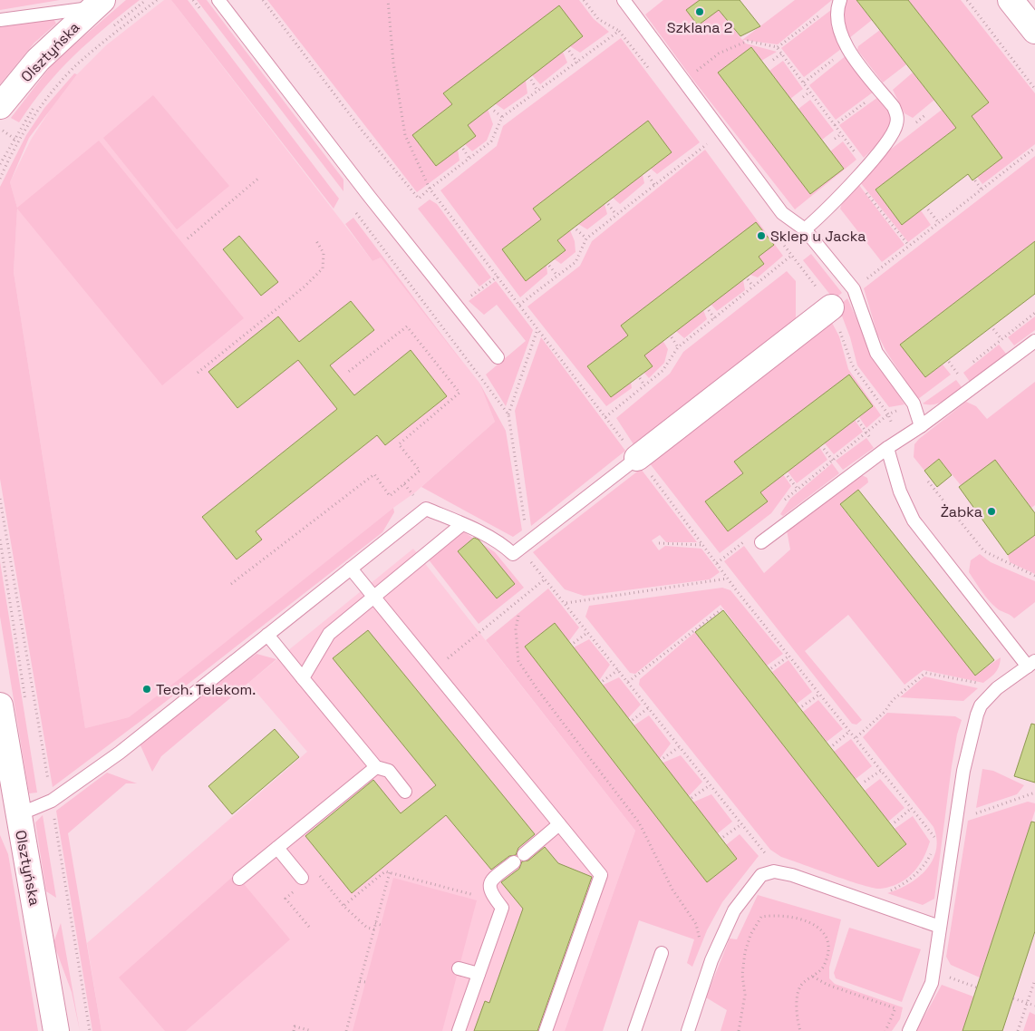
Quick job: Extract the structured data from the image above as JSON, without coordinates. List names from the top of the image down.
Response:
{
  "streets": {
    "street": ["Olsztyńska"]
  },
  "places": [
    "Szklana 2",
    "Sklep u Jacka",
    "Żabka",
    "Tech. Telekom."
  ]
}
